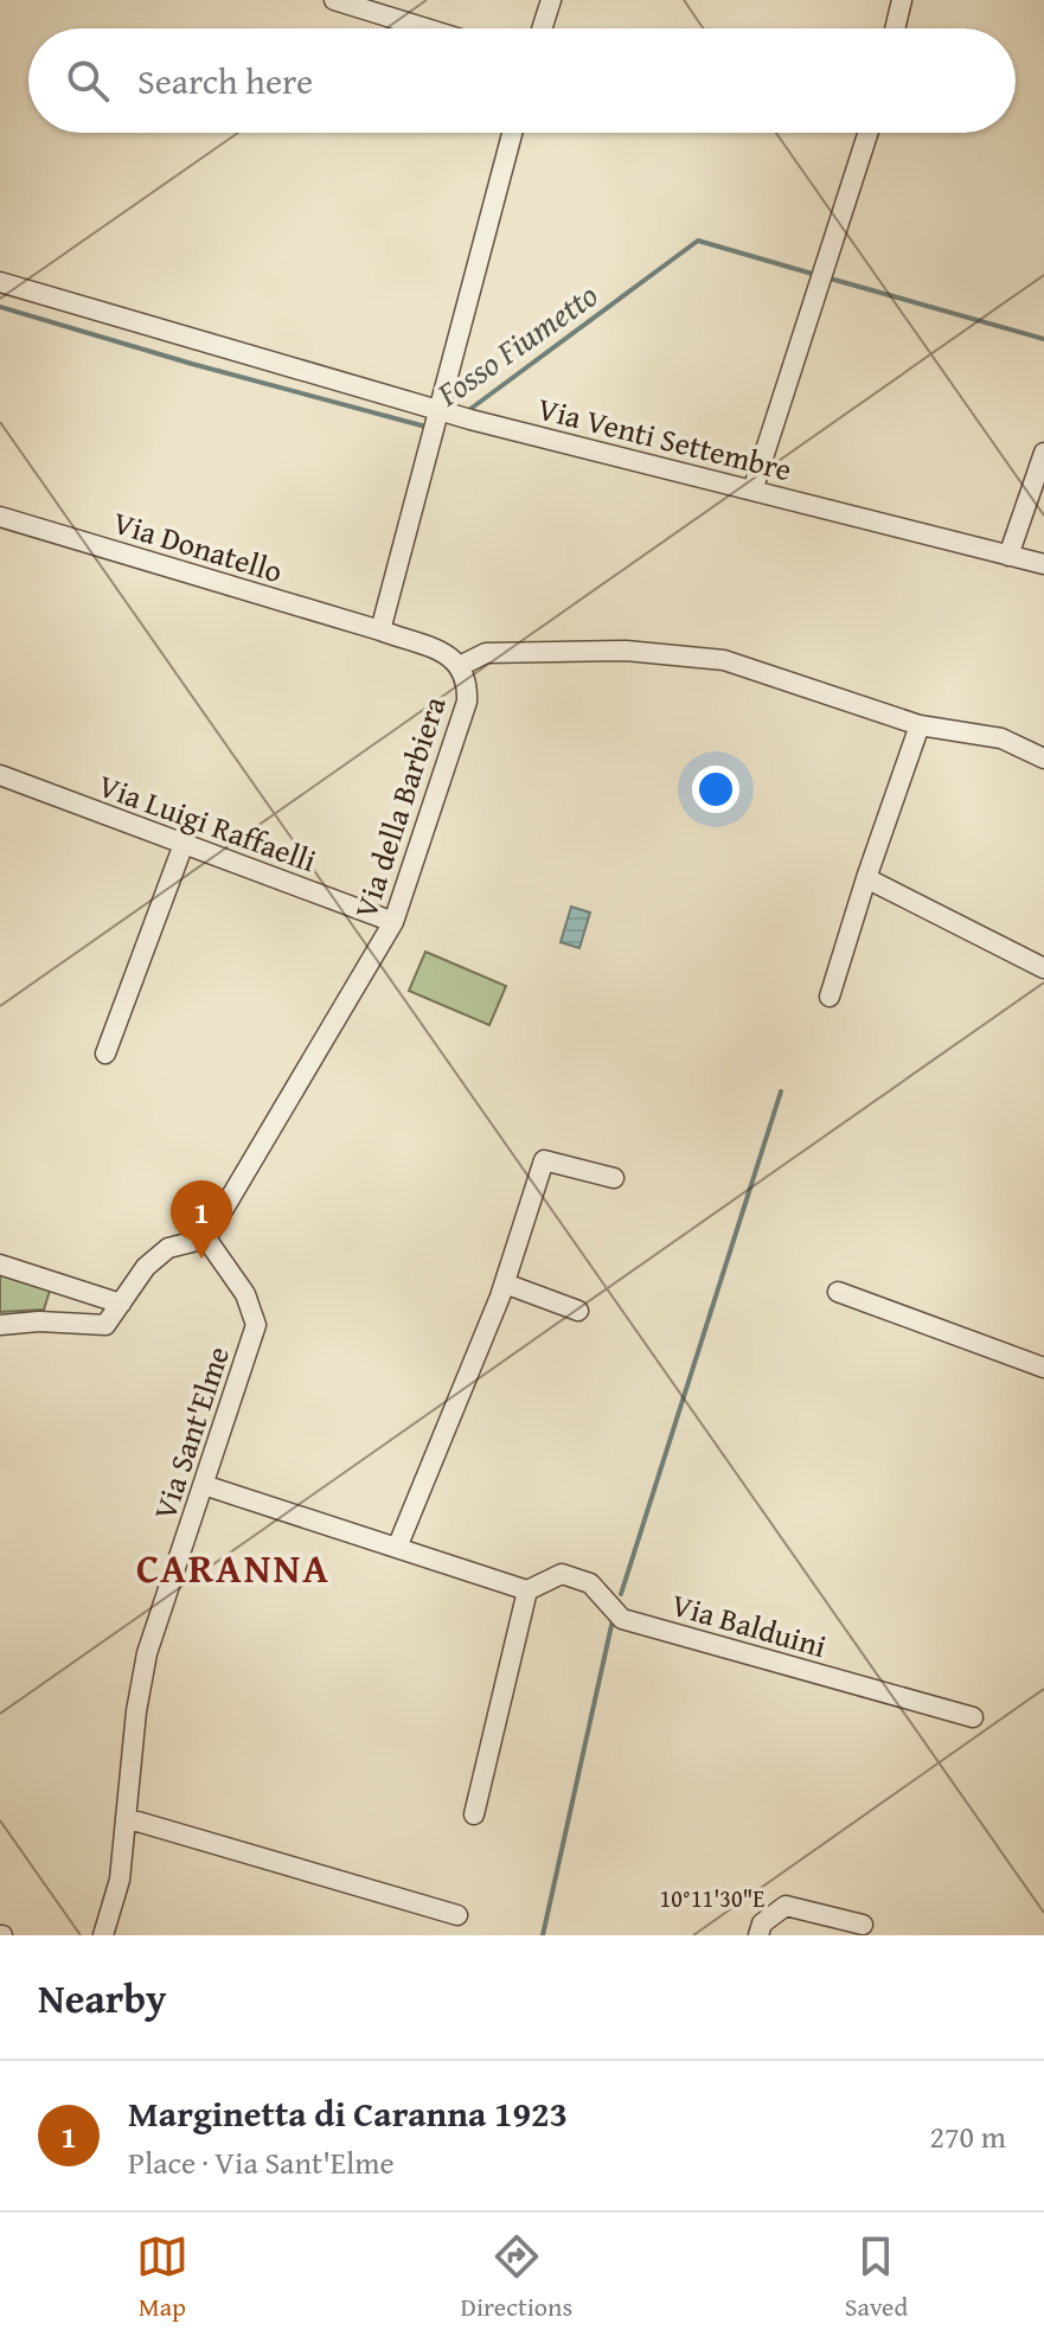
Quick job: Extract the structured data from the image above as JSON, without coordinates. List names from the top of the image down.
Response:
{
  "streets": {
    "street": [
      "Via Venti Settembre",
      "Via Donatello",
      "Via della Barbiera",
      "Via Luigi Raffaelli",
      "Via Sant'Elme",
      "Via Balduini"
    ]
  },
  "crossings": [
    ["Via Donatello", "Via della Barbiera"],
    ["Via della Barbiera", "Via Luigi Raffaelli"],
    ["Via della Barbiera", "Via Sant'Elme"]
  ],
  "districts": ["CARANNA"],
  "water": ["Fosso Fiumetto"],
  "page": {
    "search": "Search here",
    "pins": "1",
    "heading": "Nearby",
    "list": [
      {
        "mark": "1",
        "name": "Marginetta di Caranna 1923",
        "note": "Place · Via Sant'Elme",
        "value": "270 m"
      }
    ],
    "nav": ["Map", "Directions", "Saved"]
  },
  "coordinates": ["10°11'30\"E"]
}
